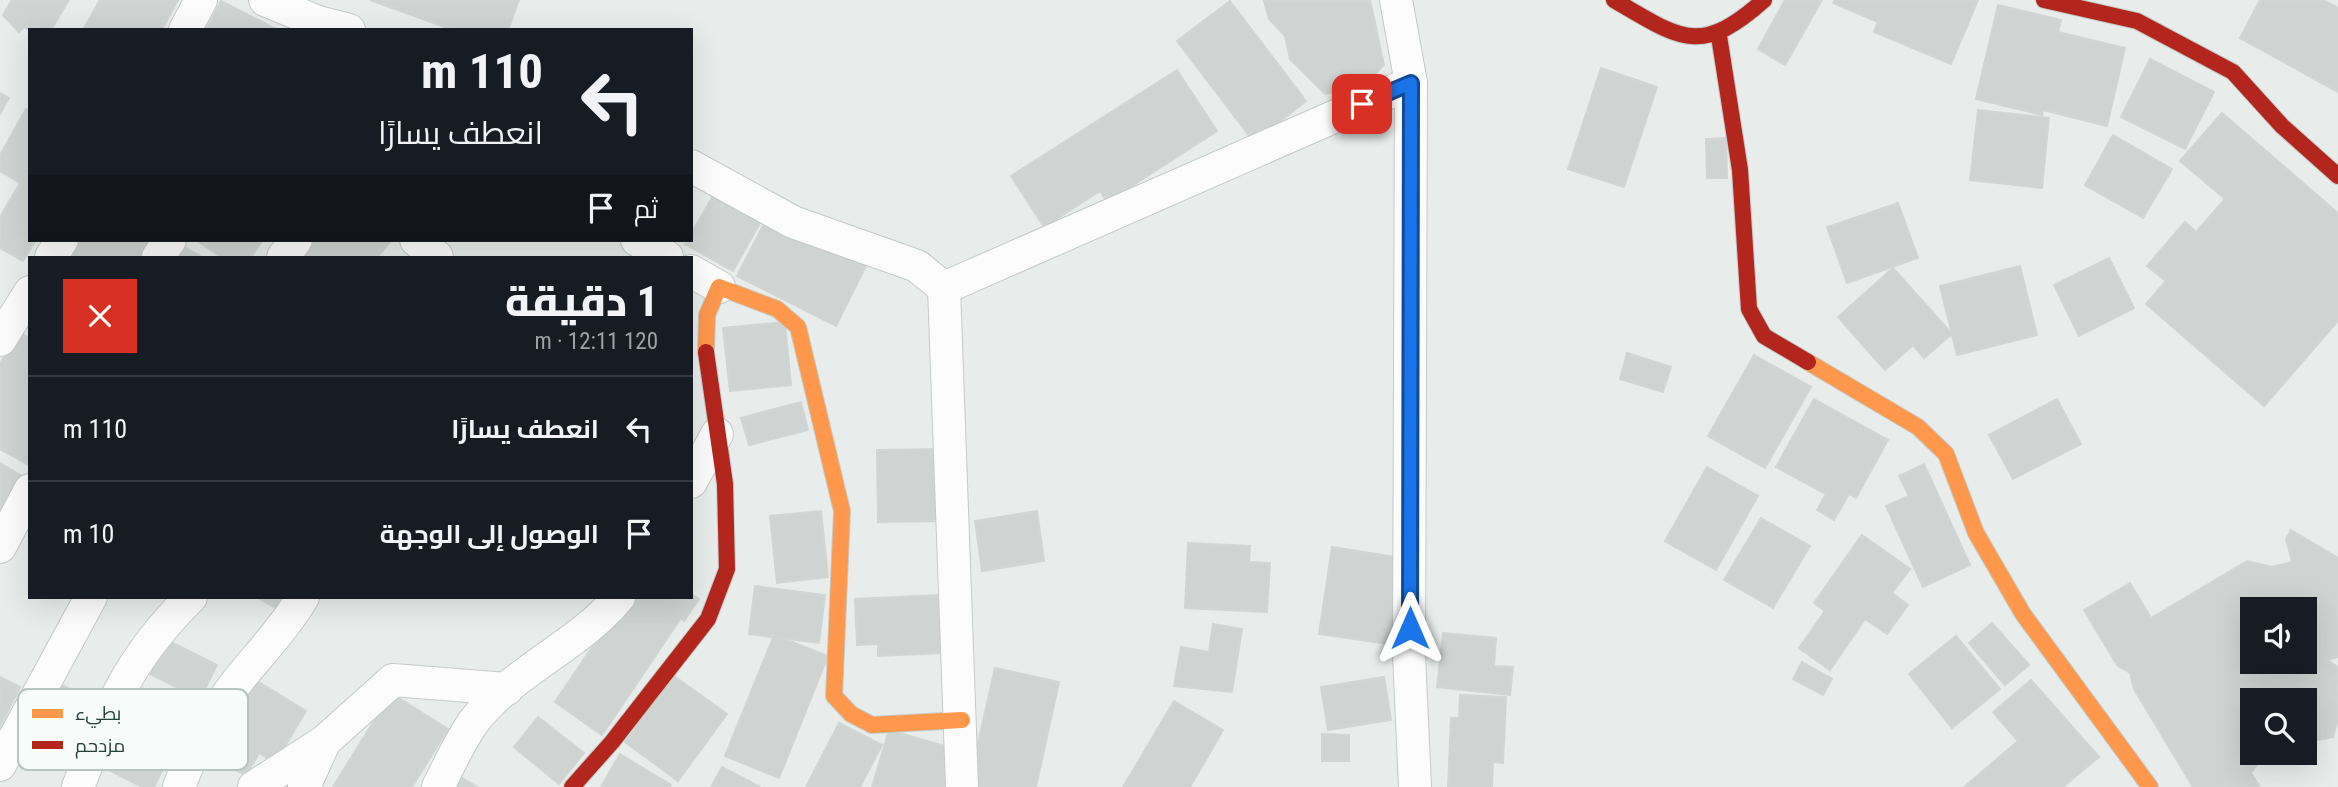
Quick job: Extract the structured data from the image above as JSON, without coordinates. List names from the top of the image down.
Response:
{
  "legend": ["بطيء", "مزدحم"],
  "page": {
    "turn": ["110 m", "انعطف يسارًا"],
    "then": "ثم",
    "heading": ["1 دقيقة", "120 m · 12:11"],
    "list": [
      {
        "name": "انعطف يسارًا",
        "value": "110 m"
      },
      {
        "name": "الوصول إلى الوجهة",
        "value": "10 m"
      }
    ]
  }
}
